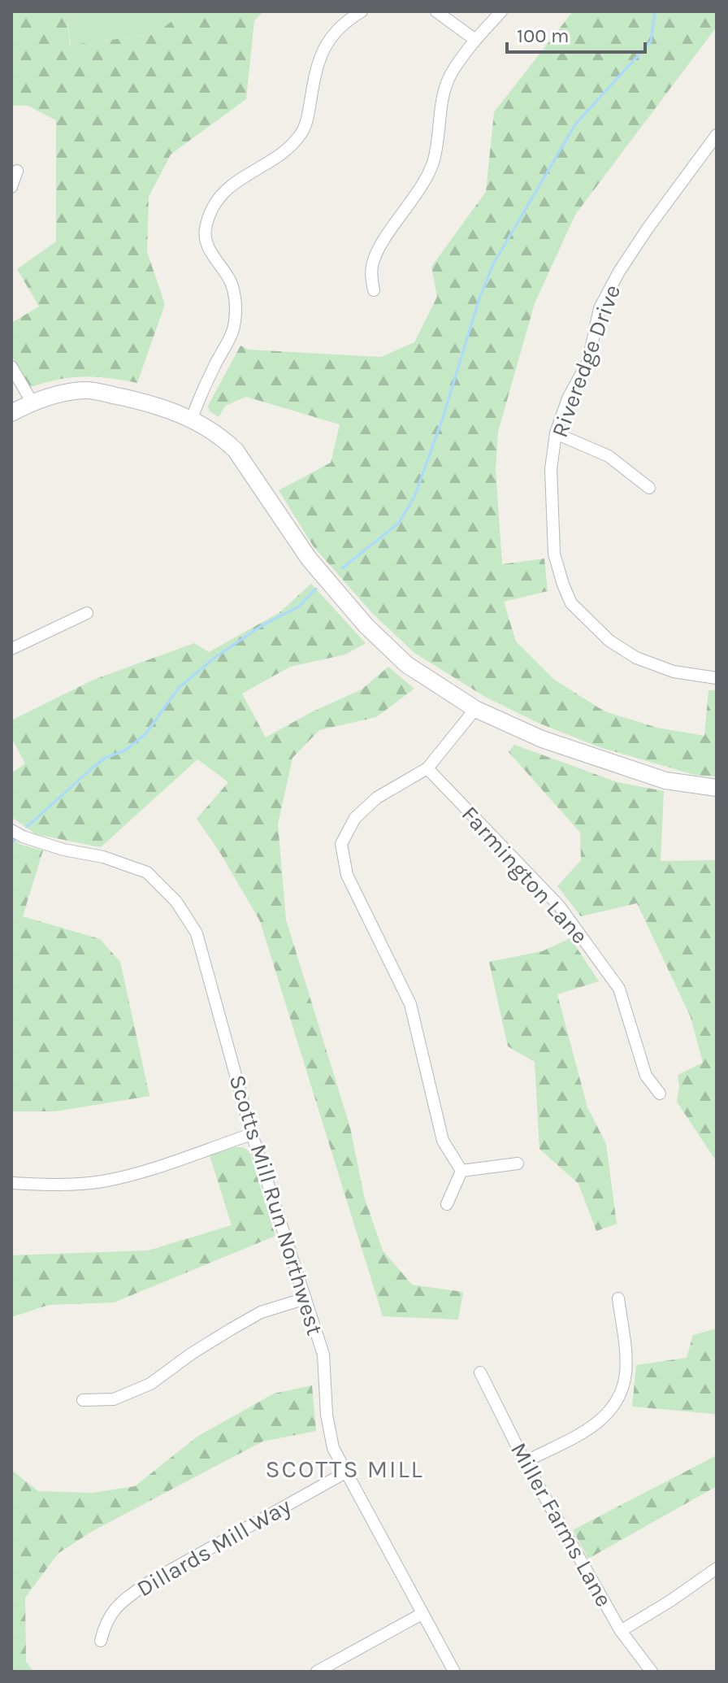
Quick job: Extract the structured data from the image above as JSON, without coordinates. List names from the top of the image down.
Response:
{
  "streets": {
    "street": [
      "Riveredge Drive",
      "Farmington Lane",
      "Scotts Mill Run Northwest",
      "Miller Farms Lane",
      "Dillards Mill Way"
    ]
  },
  "crossings": [
    ["Scotts Mill Run Northwest", "Dillards Mill Way"]
  ],
  "districts": ["SCOTTS MILL"],
  "scale_bar": "100 m"
}
